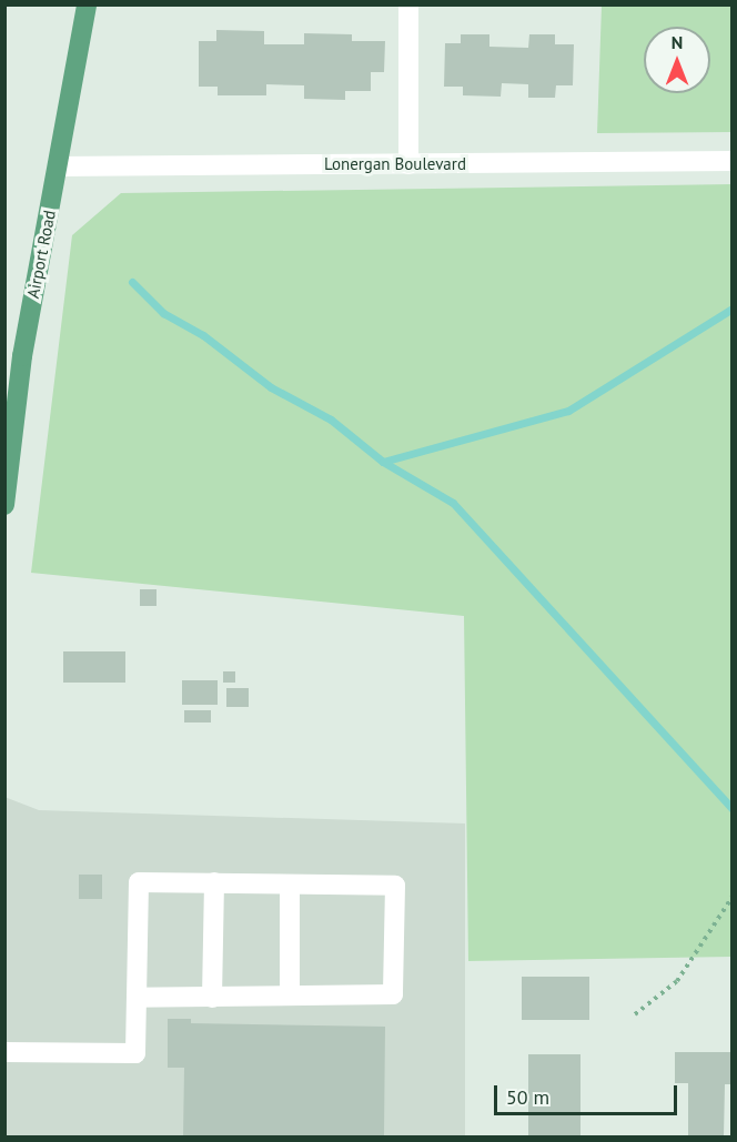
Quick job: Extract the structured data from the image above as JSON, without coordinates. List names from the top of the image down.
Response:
{
  "streets": {
    "main road": ["Airport Road"],
    "street": ["Lonergan Boulevard"]
  },
  "crossings": [
    ["Lonergan Boulevard", "Airport Road"]
  ],
  "scale_bar": "50 m",
  "north": "top"
}
